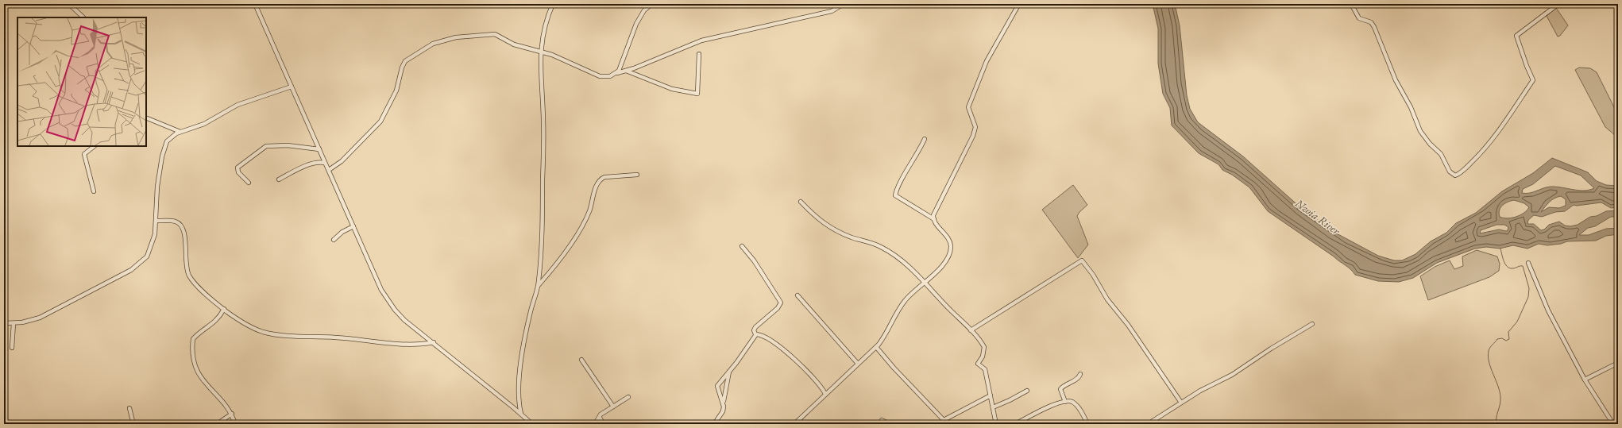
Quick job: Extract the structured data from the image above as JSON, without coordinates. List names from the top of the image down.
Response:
{
  "water": ["Nzoia River"]
}
